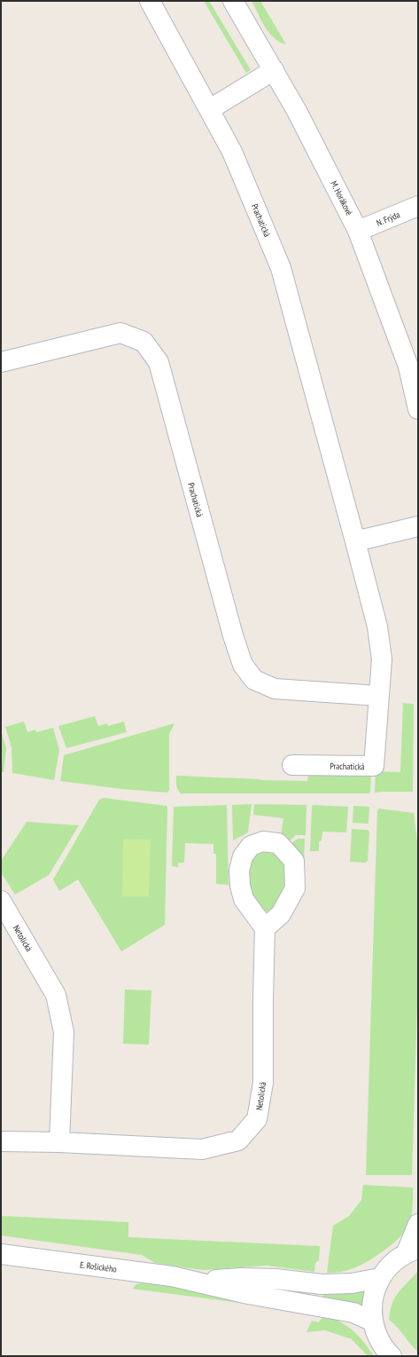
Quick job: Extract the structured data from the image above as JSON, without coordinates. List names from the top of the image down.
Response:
{
  "streets": {
    "street": [
      "M. Horákové",
      "N. Frýda",
      "Prachatická",
      "Netolická",
      "E. Rošického"
    ]
  },
  "crossings": [
    ["M. Horákové", "N. Frýda"]
  ]
}
